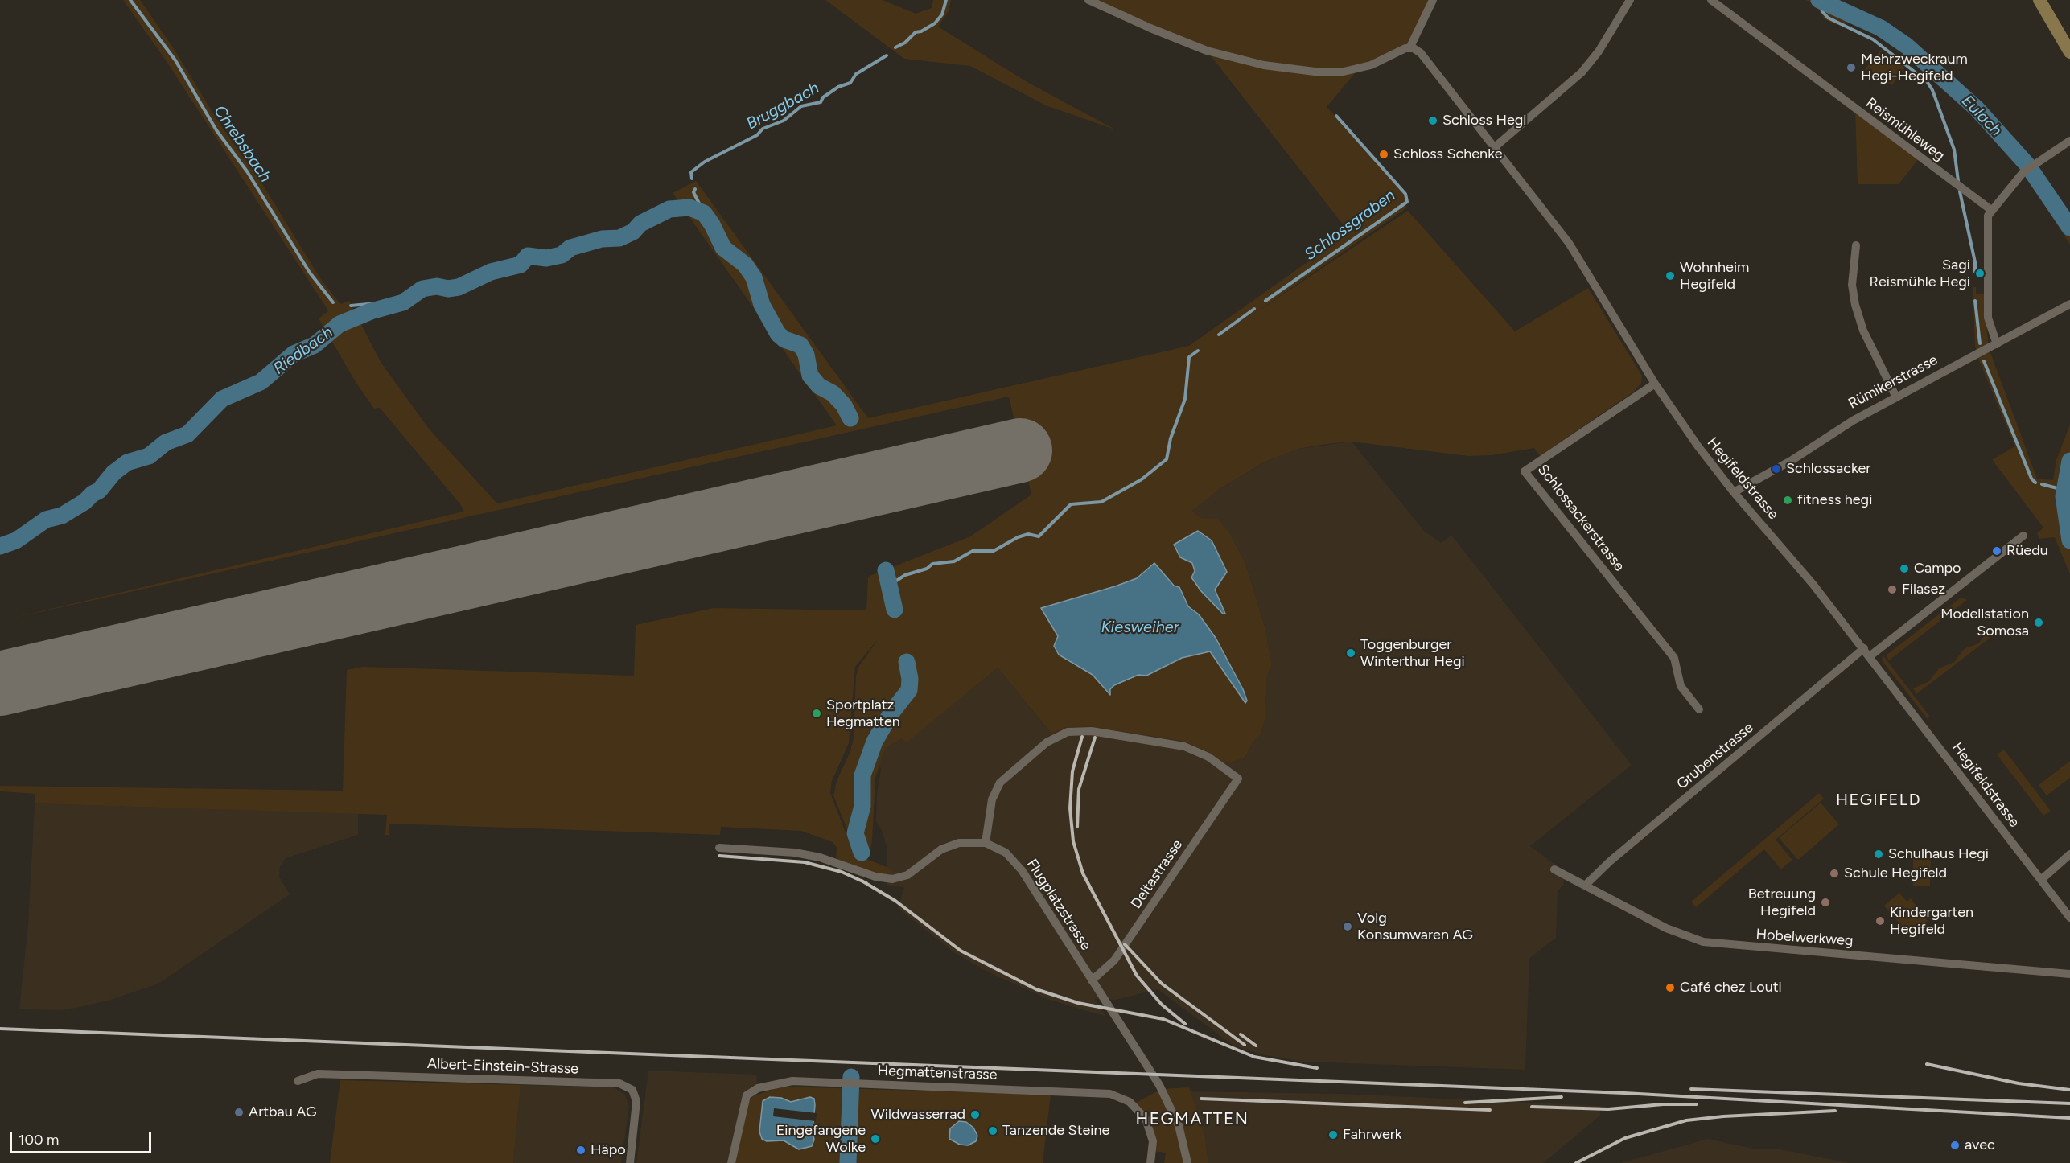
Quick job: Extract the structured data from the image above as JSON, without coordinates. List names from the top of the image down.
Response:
{
  "streets": {
    "street": [
      "Reismühleweg",
      "Rümikerstrasse",
      "Hegifeldstrasse",
      "Schlossackerstrasse",
      "Grubenstrasse",
      "Deltastrasse",
      "Flugplatzstrasse",
      "Hobelwerkweg",
      "Albert-Einstein-Strasse",
      "Hegmattenstrasse"
    ]
  },
  "crossings": [
    ["Rümikerstrasse", "Hegifeldstrasse"],
    ["Hegifeldstrasse", "Schlossackerstrasse"],
    ["Hegifeldstrasse", "Grubenstrasse"],
    ["Grubenstrasse", "Hobelwerkweg"],
    ["Deltastrasse", "Flugplatzstrasse"]
  ],
  "districts": ["HEGIFELD", "HEGMATTEN"],
  "water": [
    "Bruggbach",
    "Eulach",
    "Chrebsbach",
    "Schlossgraben",
    "Riedbach",
    "Kiesweiher"
  ],
  "places": [
    "Mehrzweckraum Hegi-Hegifeld",
    "Schloss Hegi",
    "Schloss Schenke",
    "Sagi Reismühle Hegi",
    "Wohnheim Hegifeld",
    "Schlossacker",
    "fitness hegi",
    "Rüedu",
    "Campo",
    "Filasez",
    "Modellstation Somosa",
    "Toggenburger Winterthur Hegi",
    "Sportplatz Hegmatten",
    "Schulhaus Hegi",
    "Schule Hegifeld",
    "Betreuung Hegifeld",
    "Kindergarten Hegifeld",
    "Volg Konsumwaren AG",
    "Café chez Louti",
    "Artbau AG",
    "Wildwasserrad",
    "Tanzende Steine",
    "Fahrwerk",
    "Eingefangene Wolke",
    "avec",
    "Häpo"
  ],
  "scale_bar": "100 m"
}
